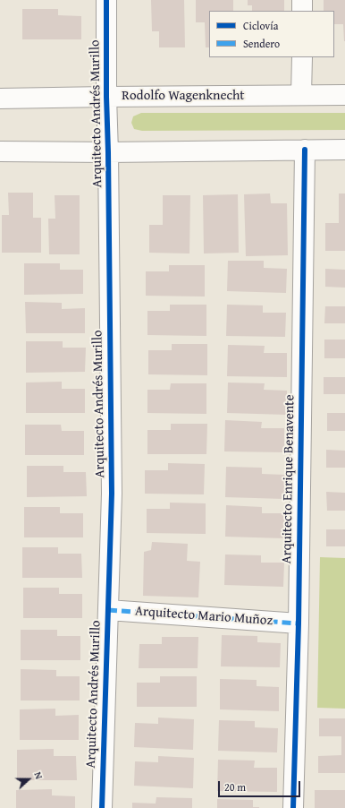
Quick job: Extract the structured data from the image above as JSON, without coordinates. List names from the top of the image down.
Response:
{
  "streets": {
    "street": [
      "Rodolfo Wagenknecht",
      "Arquitecto Andrés Murillo",
      "Arquitecto Enrique Benavente",
      "Arquitecto Mario Muñoz"
    ]
  },
  "crossings": [
    ["Rodolfo Wagenknecht", "Arquitecto Andrés Murillo"],
    ["Arquitecto Andrés Murillo", "Arquitecto Mario Muñoz"],
    ["Arquitecto Enrique Benavente", "Arquitecto Mario Muñoz"]
  ],
  "legend": ["Ciclovía", "Sendero"],
  "scale_bar": "20 m",
  "north": "right"
}
